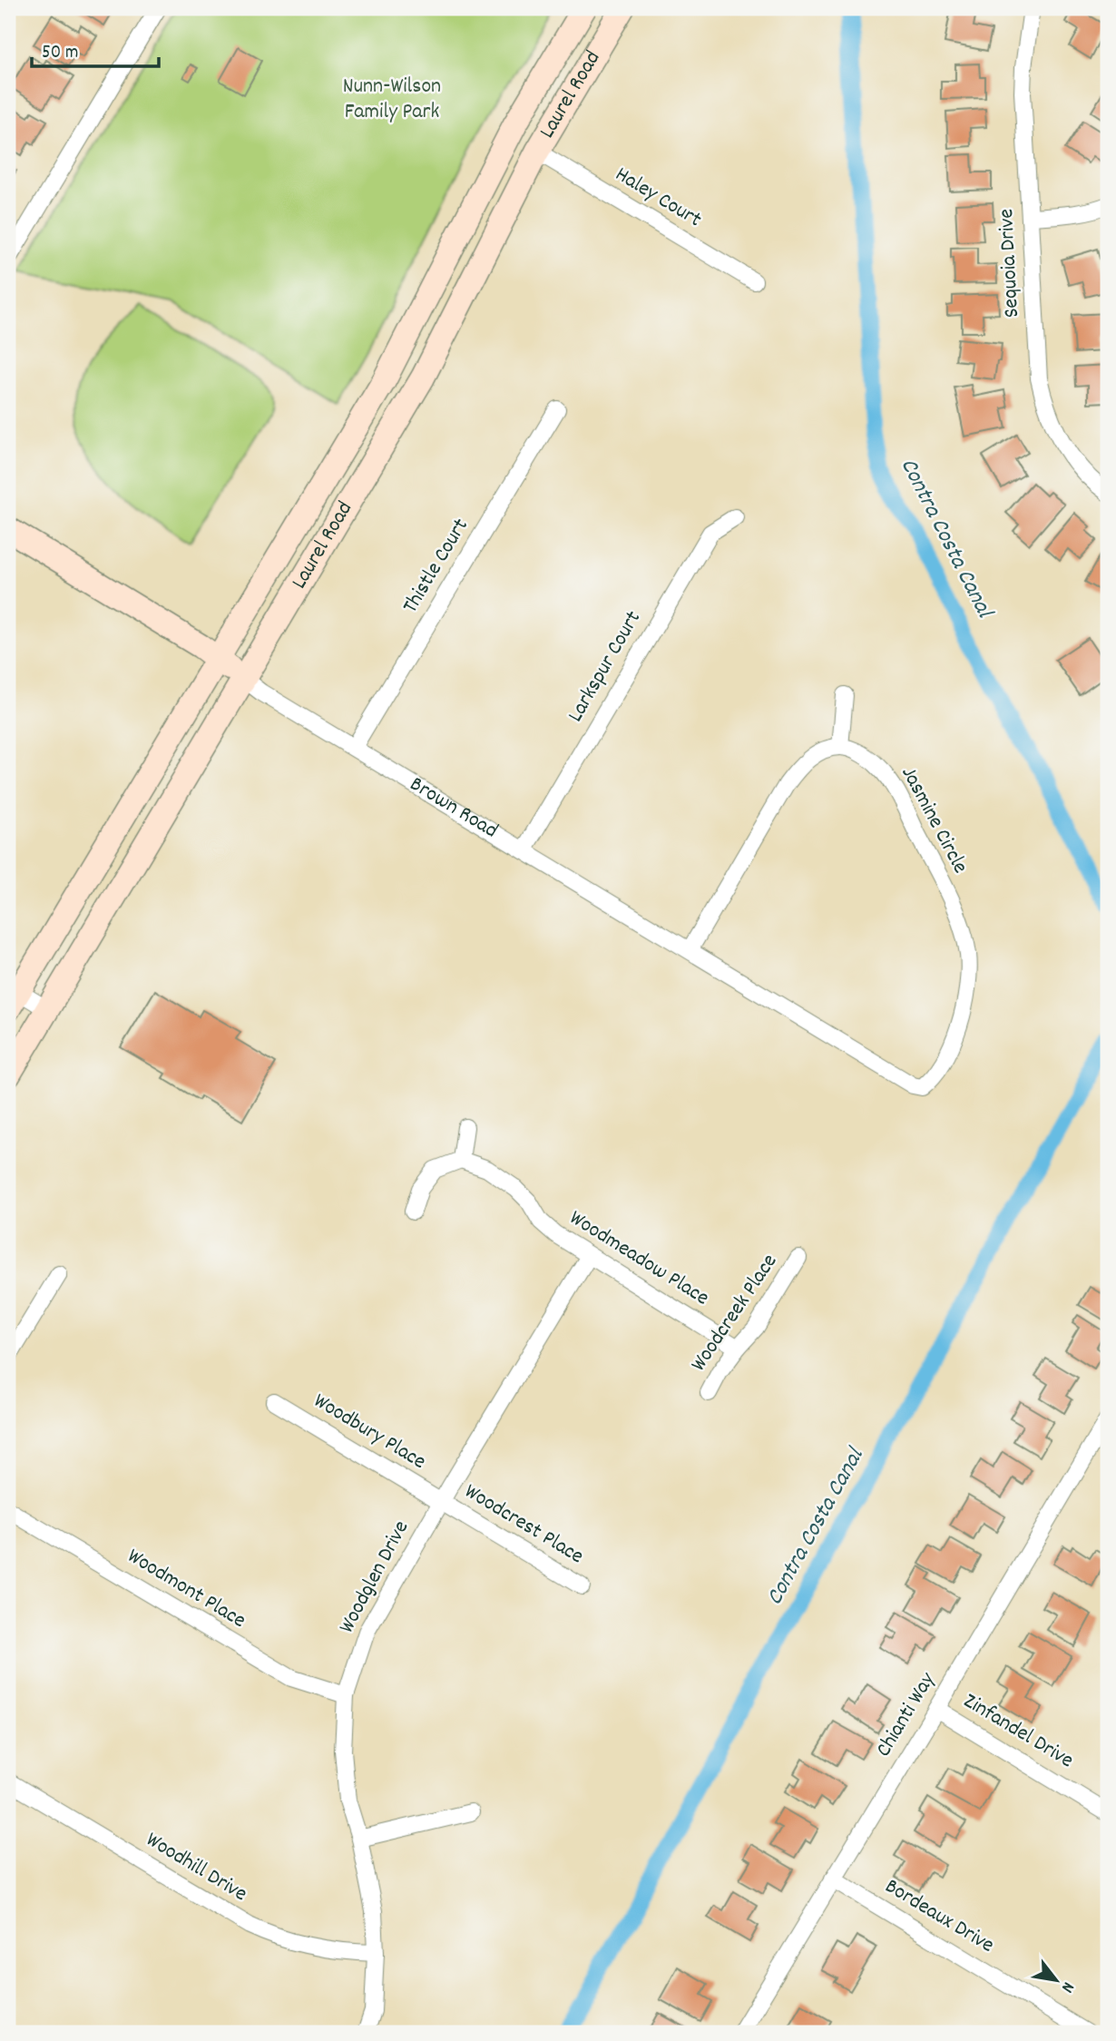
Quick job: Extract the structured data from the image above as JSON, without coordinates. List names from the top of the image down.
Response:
{
  "streets": {
    "main road": ["Laurel Road", "Brown Road"],
    "street": [
      "Haley Court",
      "Sequoia Drive",
      "Thistle Court",
      "Larkspur Court",
      "Jasmine Circle",
      "Woodmeadow Place",
      "Woodcreek Place",
      "Woodbury Place",
      "Woodcrest Place",
      "Woodglen Drive",
      "Woodmont Place",
      "Chianti Way",
      "Zinfandel Drive",
      "Woodhill Drive",
      "Bordeaux Drive"
    ]
  },
  "crossings": [
    ["Laurel Road", "Haley Court"],
    ["Laurel Road", "Brown Road"],
    ["Thistle Court", "Brown Road"],
    ["Larkspur Court", "Brown Road"],
    ["Brown Road", "Jasmine Circle"],
    ["Woodmeadow Place", "Woodcreek Place"],
    ["Woodmeadow Place", "Woodglen Drive"],
    ["Woodbury Place", "Woodcrest Place"],
    ["Woodbury Place", "Woodglen Drive"],
    ["Woodcrest Place", "Woodglen Drive"],
    ["Woodglen Drive", "Woodmont Place"],
    ["Woodglen Drive", "Woodhill Drive"],
    ["Chianti Way", "Zinfandel Drive"],
    ["Chianti Way", "Bordeaux Drive"]
  ],
  "water": ["Contra Costa Canal"],
  "parks": ["Nunn-Wilson Family Park"],
  "scale_bar": "50 m",
  "north": "bottom right"
}
